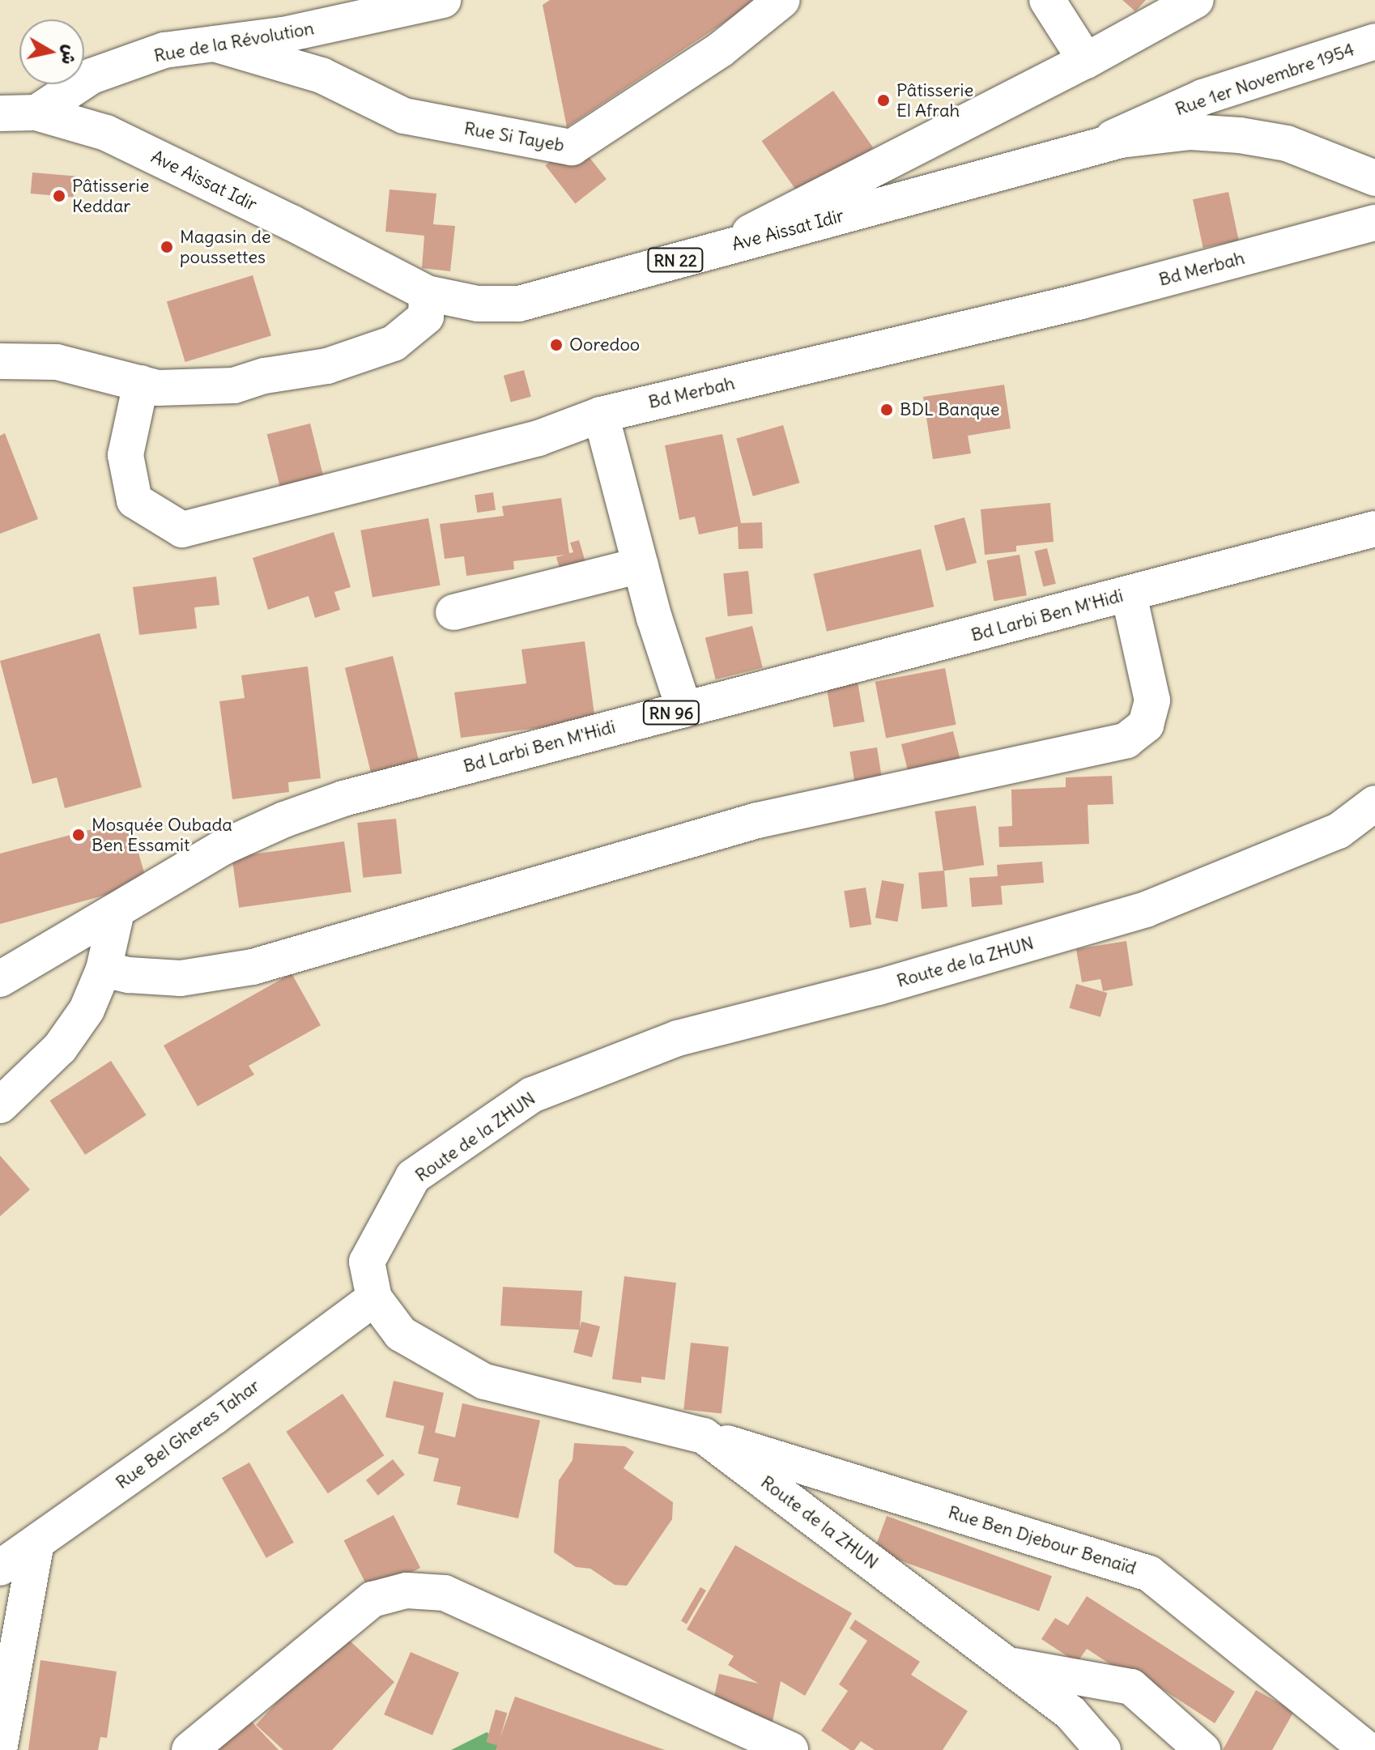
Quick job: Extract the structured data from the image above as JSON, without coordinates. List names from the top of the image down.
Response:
{
  "streets": {
    "street": [
      "Rue de la Révolution",
      "Rue 1er Novembre 1954",
      "Rue Si Tayeb",
      "Ave Aissat Idir",
      "RN 22",
      "Bd Merbah",
      "Bd Larbi Ben M'Hidi",
      "RN 96",
      "Route de la ZHUN",
      "Rue Bel Gheres Tahar",
      "Rue Ben Djebour Benaïd"
    ]
  },
  "crossings": [
    ["Rue de la Révolution", "Rue Si Tayeb"],
    ["Rue de la Révolution", "Ave Aissat Idir"],
    ["Rue 1er Novembre 1954", "Ave Aissat Idir"],
    ["Route de la ZHUN", "Rue Bel Gheres Tahar"],
    ["Route de la ZHUN", "Rue Ben Djebour Benaïd"]
  ],
  "places": [
    "Pâtisserie El Afrah",
    "Pâtisserie Keddar",
    "Magasin de poussettes",
    "Ooredoo",
    "BDL Banque",
    "Mosquée Oubada Ben Essamit"
  ],
  "north": "right"
}
